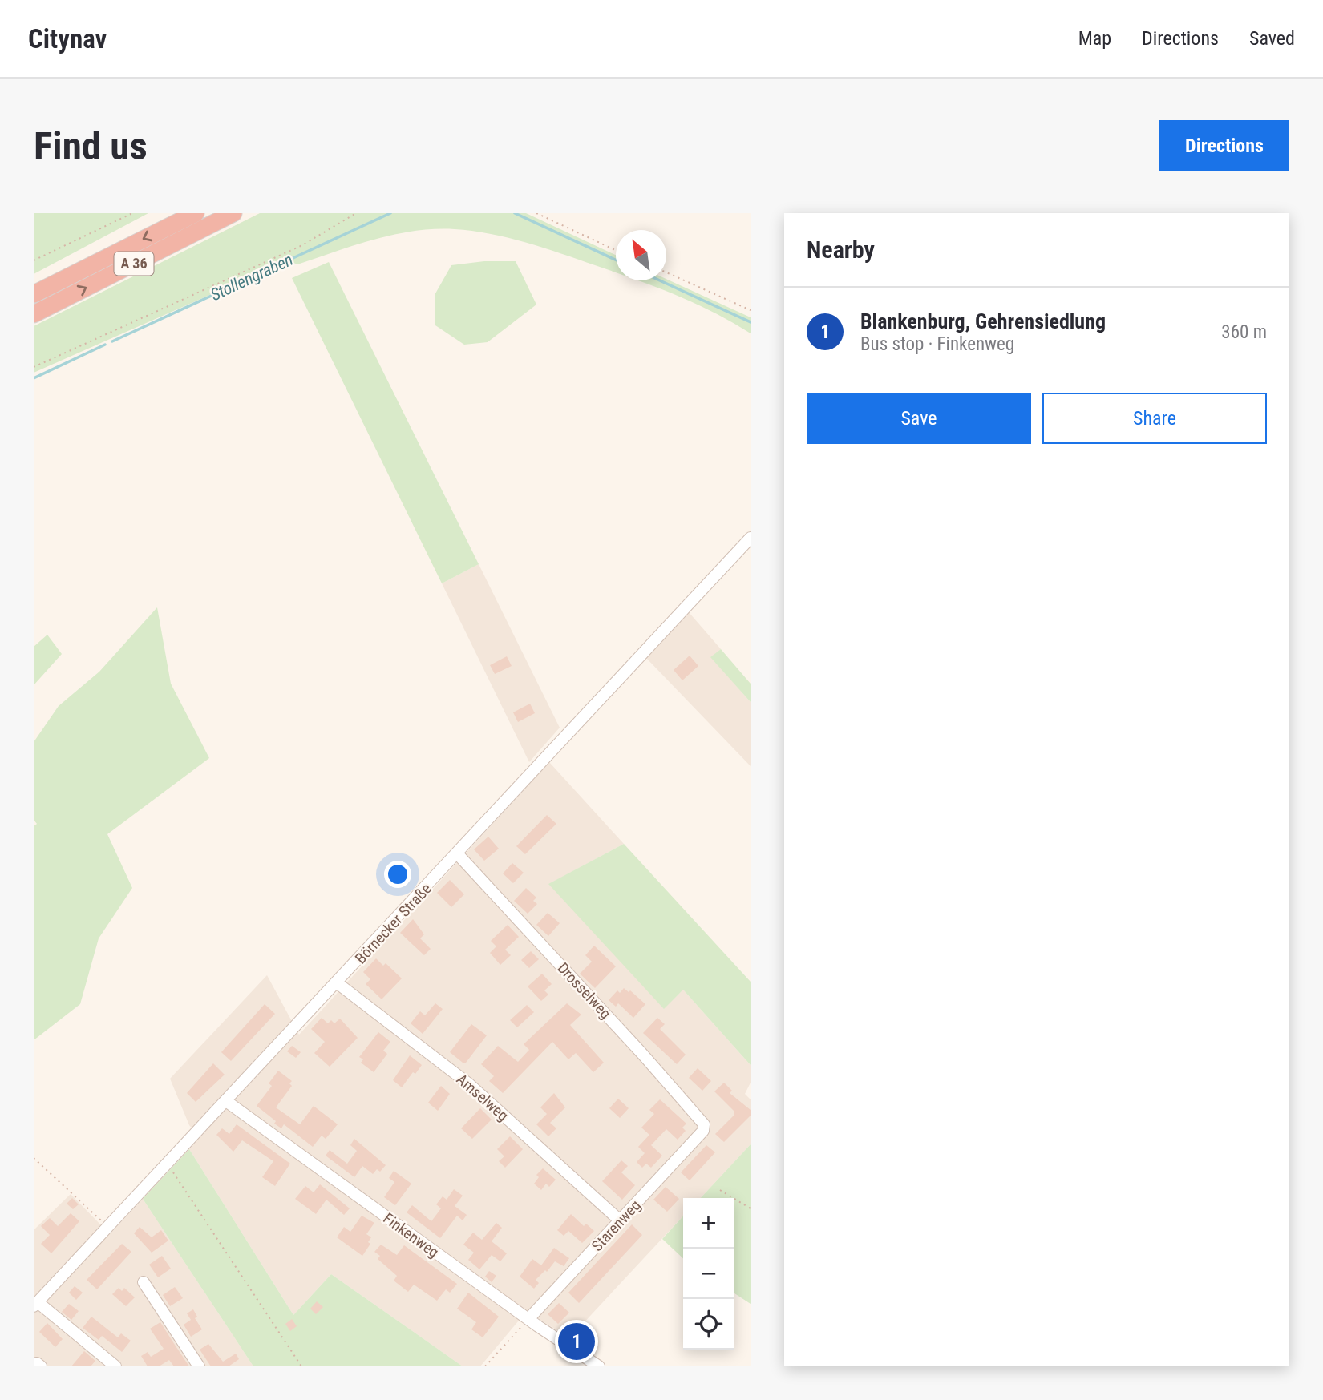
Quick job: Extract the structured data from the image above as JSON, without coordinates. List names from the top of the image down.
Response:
{
  "streets": {
    "highway": ["A 36"],
    "street": [
      "Börnecker Straße",
      "Drosselweg",
      "Amselweg",
      "Starenweg",
      "Finkenweg"
    ]
  },
  "crossings": [
    ["Börnecker Straße", "Drosselweg"],
    ["Börnecker Straße", "Amselweg"],
    ["Börnecker Straße", "Finkenweg"],
    ["Drosselweg", "Starenweg"],
    ["Amselweg", "Starenweg"],
    ["Starenweg", "Finkenweg"]
  ],
  "water": ["Stollengraben"],
  "north": "top left",
  "page": {
    "header": "Citynav",
    "nav": ["Map", "Directions", "Saved"],
    "buttons": [
      "Directions",
      ["Save", "Share"]
    ],
    "title": "Find us",
    "heading": "Nearby",
    "list": [
      {
        "mark": "1",
        "name": "Blankenburg, Gehrensiedlung",
        "note": "Bus stop · Finkenweg",
        "value": "360 m"
      }
    ],
    "map_buttons": ["+", "−"],
    "pins": "1"
  }
}
